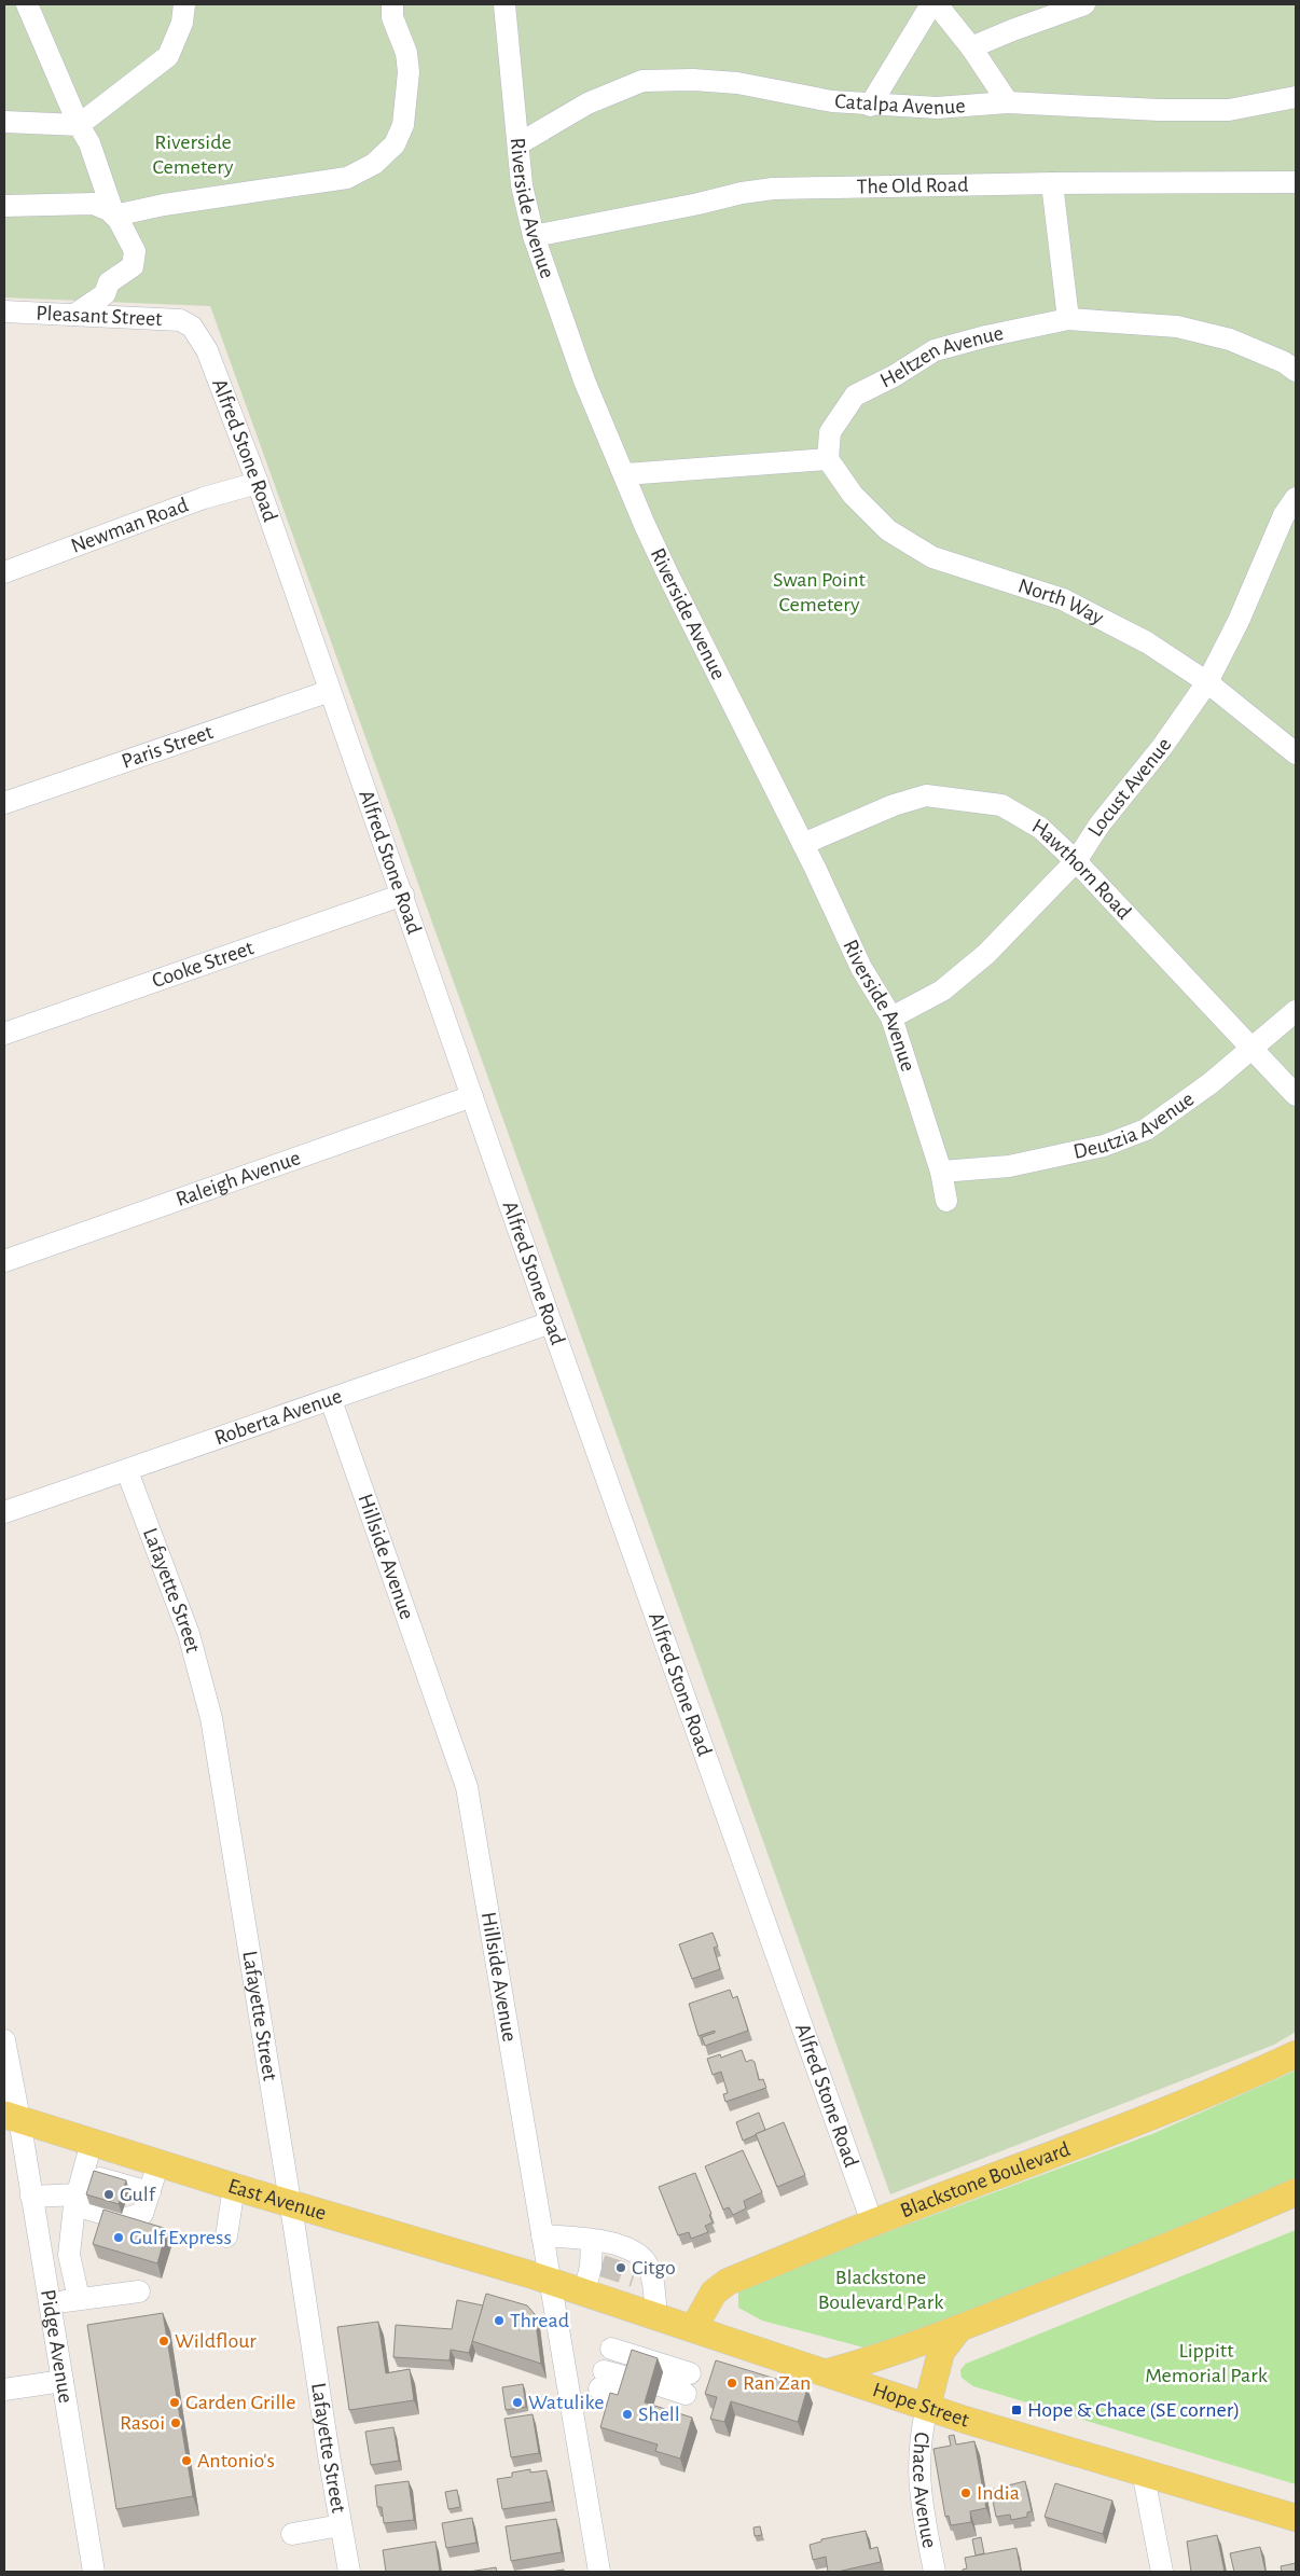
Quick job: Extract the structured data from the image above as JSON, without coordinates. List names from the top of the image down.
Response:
{
  "streets": {
    "main road": ["Blackstone Boulevard", "East Avenue", "Hope Street"],
    "street": [
      "Catalpa Avenue",
      "The Old Road",
      "Riverside Avenue",
      "Pleasant Street",
      "Heltzen Avenue",
      "Alfred Stone Road",
      "Newman Road",
      "North Way",
      "Paris Street",
      "Locust Avenue",
      "Hawthorn Road",
      "Cooke Street",
      "Deutzia Avenue",
      "Raleigh Avenue",
      "Roberta Avenue",
      "Hillside Avenue",
      "Lafayette Street",
      "Pidge Avenue",
      "Chace Avenue"
    ]
  },
  "crossings": [
    ["Catalpa Avenue", "Riverside Avenue"],
    ["The Old Road", "Riverside Avenue"],
    ["Riverside Avenue", "Locust Avenue"],
    ["Riverside Avenue", "Hawthorn Road"],
    ["Riverside Avenue", "Deutzia Avenue"],
    ["Pleasant Street", "Alfred Stone Road"],
    ["Heltzen Avenue", "North Way"],
    ["Alfred Stone Road", "Newman Road"],
    ["Alfred Stone Road", "Paris Street"],
    ["Alfred Stone Road", "Cooke Street"],
    ["Alfred Stone Road", "Raleigh Avenue"],
    ["Alfred Stone Road", "Roberta Avenue"],
    ["Alfred Stone Road", "Blackstone Boulevard"],
    ["North Way", "Locust Avenue"],
    ["Locust Avenue", "Hawthorn Road"],
    ["Hawthorn Road", "Deutzia Avenue"],
    ["Roberta Avenue", "Hillside Avenue"],
    ["Roberta Avenue", "Lafayette Street"],
    ["Hillside Avenue", "East Avenue"],
    ["Hillside Avenue", "Hope Street"],
    ["Lafayette Street", "East Avenue"],
    ["Blackstone Boulevard", "Hope Street"],
    ["East Avenue", "Pidge Avenue"],
    ["East Avenue", "Hope Street"],
    ["Hope Street", "Chace Avenue"]
  ],
  "parks": [
    "Riverside Cemetery",
    "Swan Point Cemetery",
    "Blackstone Boulevard Park",
    "Lippitt Memorial Park"
  ],
  "places": {
    "other": [
      "Gulf",
      "Gulf Express",
      "Citgo",
      "Thread",
      "Wildflour",
      "Ran Zan",
      "Garden Grille",
      "Watulike",
      "Shell",
      "Rasoi",
      "Antonio's",
      "India"
    ],
    "transit": ["Hope & Chace (SE corner)"]
  }
}
